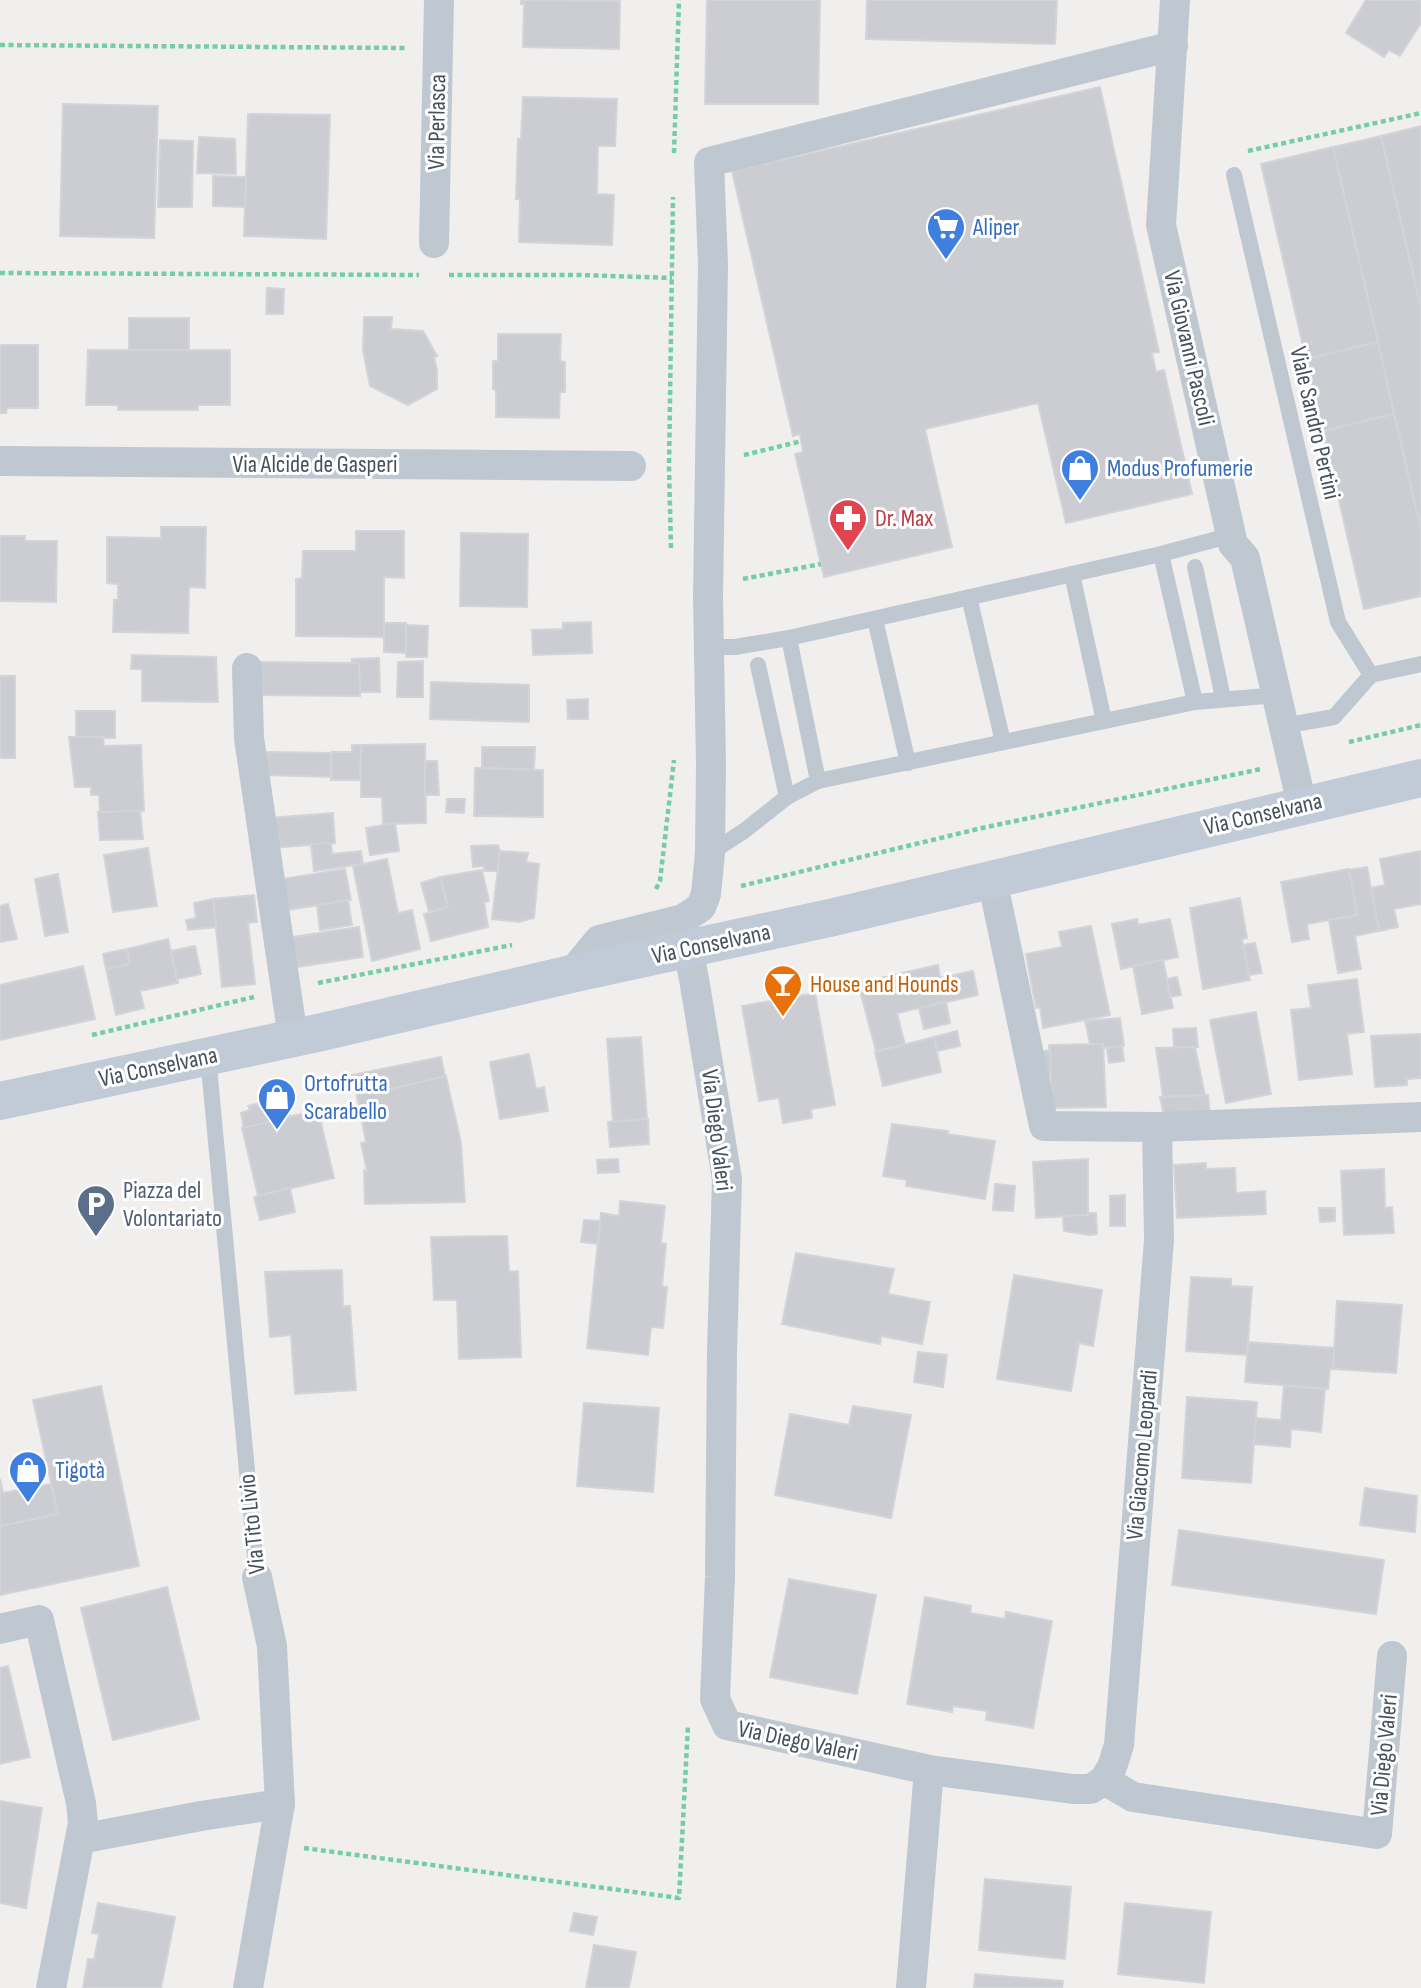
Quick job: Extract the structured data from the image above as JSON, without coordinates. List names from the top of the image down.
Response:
{
  "streets": {
    "main road": ["Via Conselvana"],
    "street": [
      "Via Perlasca",
      "Via Giovanni Pascoli",
      "Via Alcide de Gasperi",
      "Via Diego Valeri",
      "Via Giacomo Leopardi",
      "Via Tito Livio"
    ],
    "lane": ["Viale Sandro Pertini"]
  },
  "crossings": [
    ["Via Giovanni Pascoli", "Via Conselvana"],
    ["Via Conselvana", "Via Diego Valeri"],
    ["Via Conselvana", "Via Tito Livio"],
    ["Via Diego Valeri", "Via Giacomo Leopardi"]
  ],
  "places": {
    "supermarket": ["Aliper"],
    "shop": ["Modus Profumerie", "Ortofrutta Scarabello", "Tigotà"],
    "pharmacy": ["Dr. Max"],
    "bar": ["House and Hounds"],
    "parking": ["Piazza del Volontariato"]
  }
}
